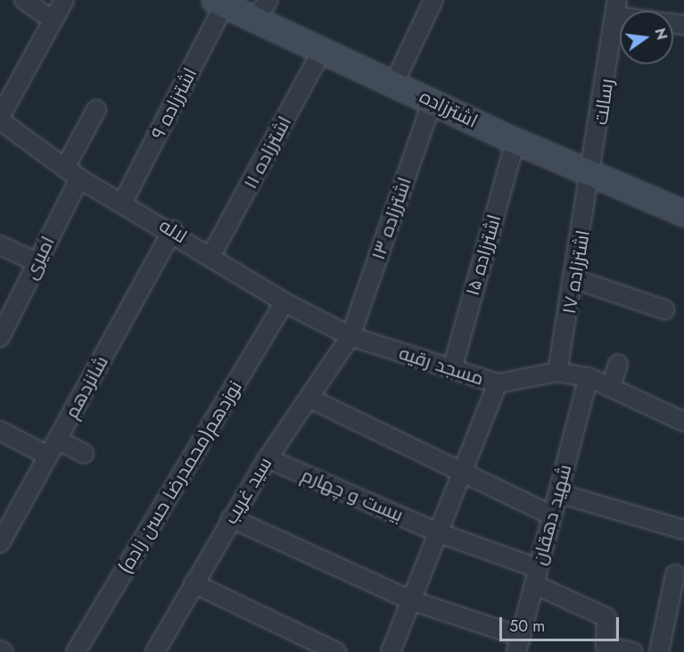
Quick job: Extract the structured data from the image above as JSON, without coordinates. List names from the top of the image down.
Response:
{
  "streets": {
    "street": [
      "رسالت",
      "اشترزاده ۹",
      "اشترزاده",
      "اشترزاده ۱۱",
      "اشترزاده ۱۳",
      "لاله",
      "اشترزاده ۱۵",
      "امیری",
      "اشترزاده ۱۷",
      "مسجد رقیه",
      "شانزدهم",
      "نوزدهم(محمدرضا حسن زاده)",
      "سید غریب",
      "بیست و چهارم",
      "شهید دهقان"
    ]
  },
  "crossings": [
    ["رسالت", "اشترزاده"],
    ["رسالت", "اشترزاده ۱۷"],
    ["اشترزاده ۹", "اشترزاده"],
    ["اشترزاده ۹", "لاله"],
    ["اشترزاده", "اشترزاده ۱۱"],
    ["اشترزاده", "اشترزاده ۱۳"],
    ["اشترزاده", "اشترزاده ۱۵"],
    ["اشترزاده", "اشترزاده ۱۷"],
    ["اشترزاده ۱۱", "لاله"],
    ["اشترزاده ۱۳", "لاله"],
    ["اشترزاده ۱۳", "مسجد رقیه"],
    ["اشترزاده ۱۳", "سید غریب"],
    ["لاله", "امیری"],
    ["لاله", "مسجد رقیه"],
    ["لاله", "شانزدهم"],
    ["لاله", "نوزدهم(محمدرضا حسن زاده)"],
    ["لاله", "سید غریب"],
    ["اشترزاده ۱۵", "مسجد رقیه"],
    ["اشترزاده ۱۷", "مسجد رقیه"],
    ["مسجد رقیه", "سید غریب"],
    ["مسجد رقیه", "شهید دهقان"],
    ["سید غریب", "بیست و چهارم"],
    ["بیست و چهارم", "شهید دهقان"]
  ],
  "scale_bar": "50 m",
  "north": "right"
}
